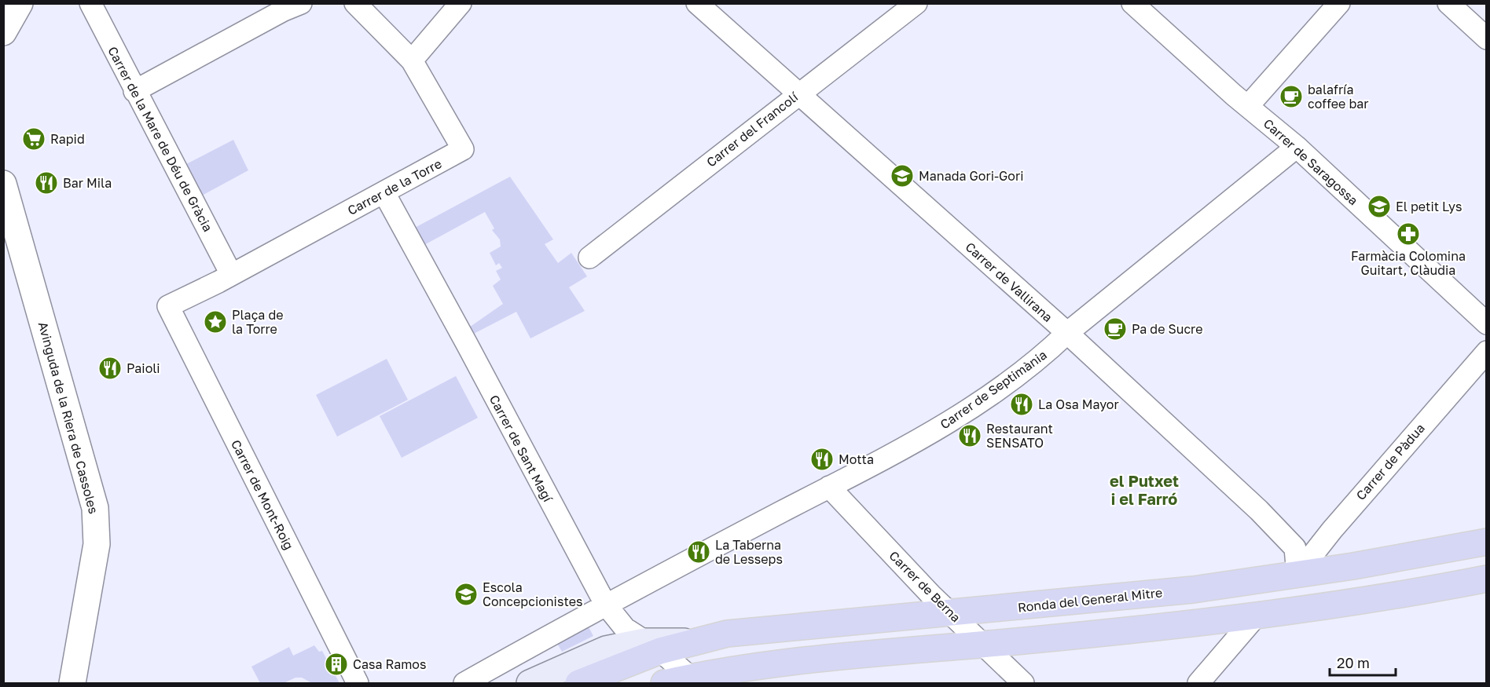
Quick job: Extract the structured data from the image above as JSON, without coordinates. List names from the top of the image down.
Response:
{
  "streets": {
    "main road": ["Ronda del General Mitre"],
    "street": [
      "Carrer del Francolí",
      "Carrer de la Mare de Déu de Gràcia",
      "Carrer de Saragossa",
      "Carrer de la Torre",
      "Carrer de Vallirana",
      "Carrer de Septimània",
      "Avinguda de la Riera de Cassoles",
      "Carrer de Sant Magí",
      "Carrer de Pàdua",
      "Carrer de Mont-Roig",
      "Carrer de Berna"
    ]
  },
  "crossings": [
    ["Carrer del Francolí", "Carrer de Vallirana"],
    ["Carrer de la Mare de Déu de Gràcia", "Carrer de la Torre"],
    ["Carrer de Saragossa", "Carrer de Septimània"],
    ["Carrer de la Torre", "Carrer de Sant Magí"],
    ["Carrer de la Torre", "Carrer de Mont-Roig"],
    ["Carrer de Vallirana", "Carrer de Septimània"],
    ["Carrer de Vallirana", "Carrer de Pàdua"],
    ["Carrer de Vallirana", "Ronda del General Mitre"],
    ["Carrer de Septimània", "Carrer de Sant Magí"],
    ["Carrer de Septimània", "Carrer de Berna"],
    ["Carrer de Sant Magí", "Ronda del General Mitre"],
    ["Carrer de Pàdua", "Ronda del General Mitre"],
    ["Carrer de Berna", "Ronda del General Mitre"]
  ],
  "districts": ["el Putxet i el Farró"],
  "places": {
    "cafe": ["balafría coffee bar", "Pa de Sucre"],
    "supermarket": ["Rapid"],
    "school or university": ["Manada Gori-Gori", "El petit Lys", "Escola Concepcionistes"],
    "restaurant": [
      "Bar Mila",
      "Paioli",
      "La Osa Mayor",
      "Restaurant SENSATO",
      "Motta",
      "La Taberna de Lesseps"
    ],
    "pharmacy": ["Farmàcia Colomina Guitart, Clàudia"],
    "place": ["Plaça de la Torre"],
    "building": ["Casa Ramos"]
  },
  "scale_bar": "20 m"
}
